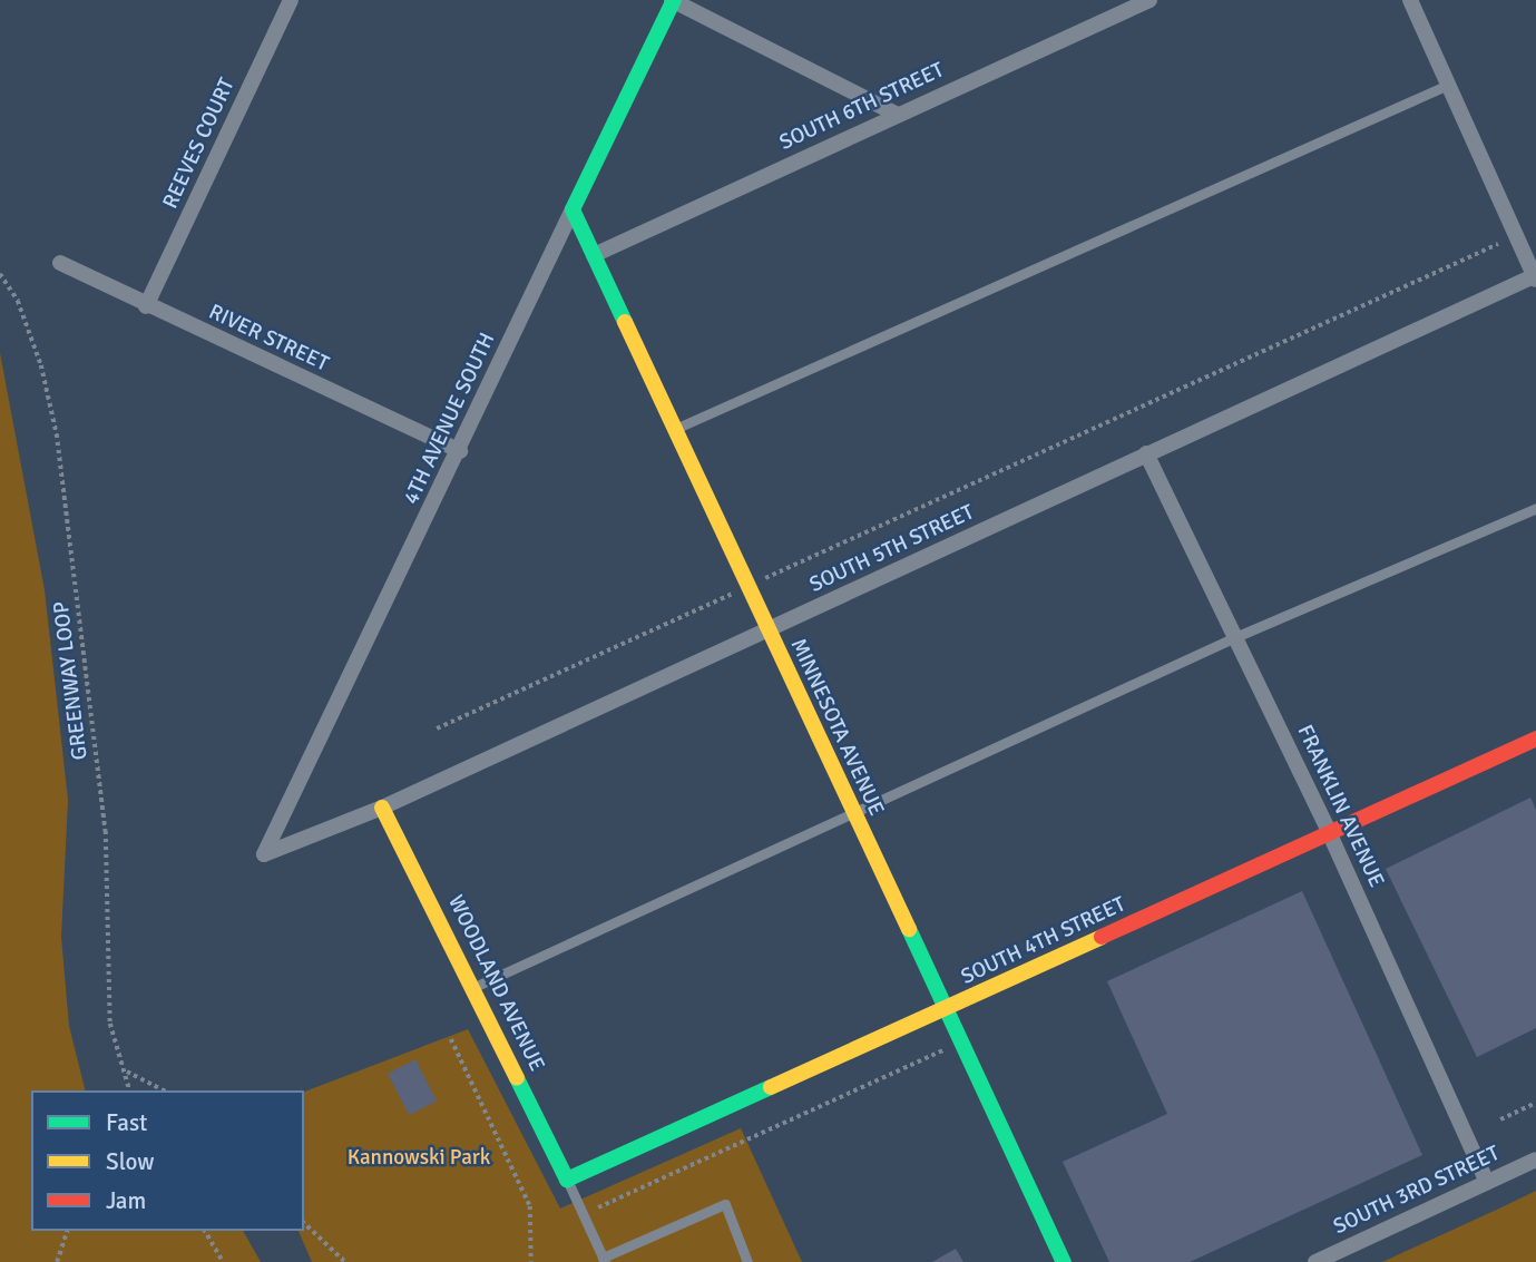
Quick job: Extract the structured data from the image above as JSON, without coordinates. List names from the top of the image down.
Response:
{
  "streets": {
    "street": [
      "SOUTH 6TH STREET",
      "REEVES COURT",
      "RIVER STREET",
      "4TH AVENUE SOUTH",
      "SOUTH 5TH STREET",
      "MINNESOTA AVENUE",
      "FRANKLIN AVENUE",
      "SOUTH 4TH STREET",
      "WOODLAND AVENUE",
      "SOUTH 3RD STREET"
    ],
    "path": ["GREENWAY LOOP"]
  },
  "crossings": [
    ["SOUTH 6TH STREET", "MINNESOTA AVENUE"],
    ["REEVES COURT", "RIVER STREET"],
    ["RIVER STREET", "4TH AVENUE SOUTH"],
    ["4TH AVENUE SOUTH", "SOUTH 5TH STREET"],
    ["4TH AVENUE SOUTH", "MINNESOTA AVENUE"],
    ["SOUTH 5TH STREET", "MINNESOTA AVENUE"],
    ["SOUTH 5TH STREET", "FRANKLIN AVENUE"],
    ["SOUTH 5TH STREET", "WOODLAND AVENUE"],
    ["MINNESOTA AVENUE", "SOUTH 4TH STREET"],
    ["FRANKLIN AVENUE", "SOUTH 4TH STREET"],
    ["FRANKLIN AVENUE", "SOUTH 3RD STREET"],
    ["SOUTH 4TH STREET", "WOODLAND AVENUE"]
  ],
  "parks": ["Kannowski Park"],
  "legend": ["Fast", "Slow", "Jam"]
}
